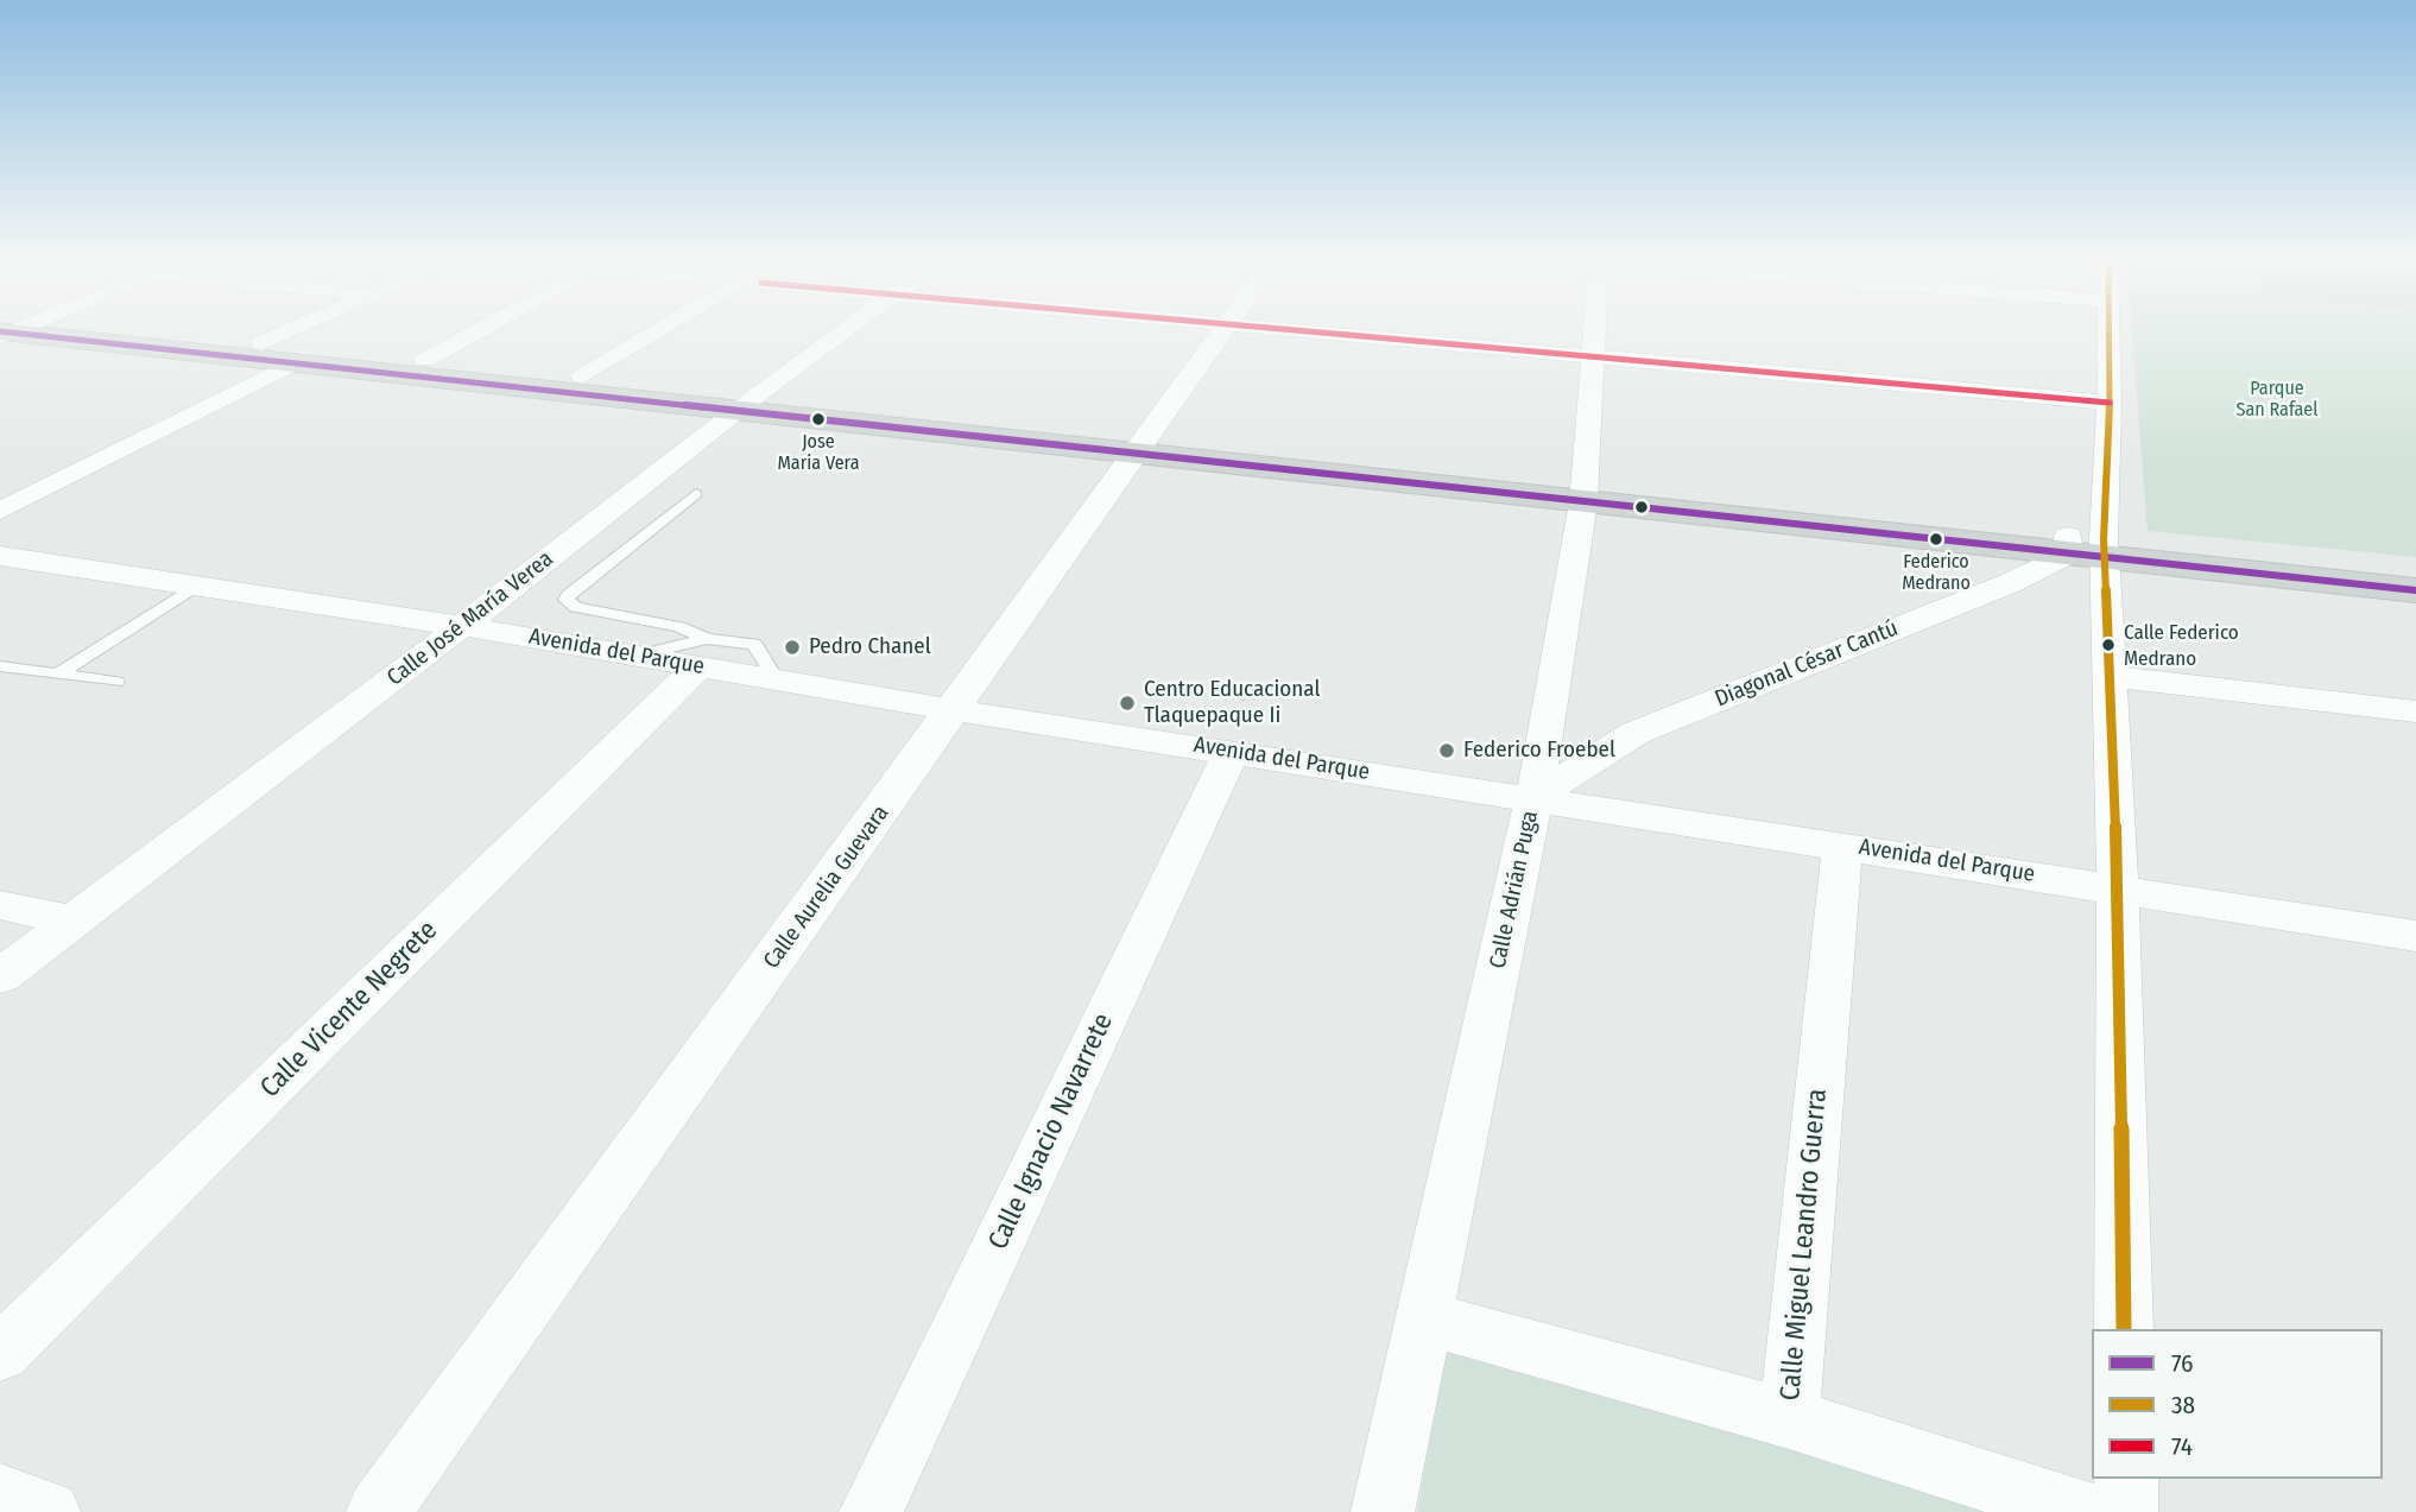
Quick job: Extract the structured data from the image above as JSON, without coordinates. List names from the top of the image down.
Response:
{
  "streets": {
    "street": [
      "Calle José María Verea",
      "Avenida del Parque",
      "Diagonal César Cantú",
      "Calle Aurelia Guevara",
      "Calle Adrián Puga",
      "Calle Vicente Negrete",
      "Calle Ignacio Navarrete",
      "Calle Miguel Leandro Guerra"
    ]
  },
  "crossings": [
    ["Calle José María Verea", "Avenida del Parque"],
    ["Avenida del Parque", "Diagonal César Cantú"],
    ["Avenida del Parque", "Calle Aurelia Guevara"],
    ["Avenida del Parque", "Calle Adrián Puga"],
    ["Avenida del Parque", "Calle Vicente Negrete"],
    ["Avenida del Parque", "Calle Ignacio Navarrete"],
    ["Avenida del Parque", "Calle Miguel Leandro Guerra"],
    ["Diagonal César Cantú", "Calle Adrián Puga"],
    ["Calle Adrián Puga", "Calle Miguel Leandro Guerra"]
  ],
  "parks": ["Parque San Rafael"],
  "places": [
    "Jose Maria Vera",
    "Federico Medrano",
    "Calle Federico Medrano",
    "Pedro Chanel",
    "Centro Educacional Tlaquepaque Ii",
    "Federico Froebel"
  ],
  "lines": ["transit line 38", "transit line 74", "transit line 76"],
  "legend": ["76", "38", "74"]
}
